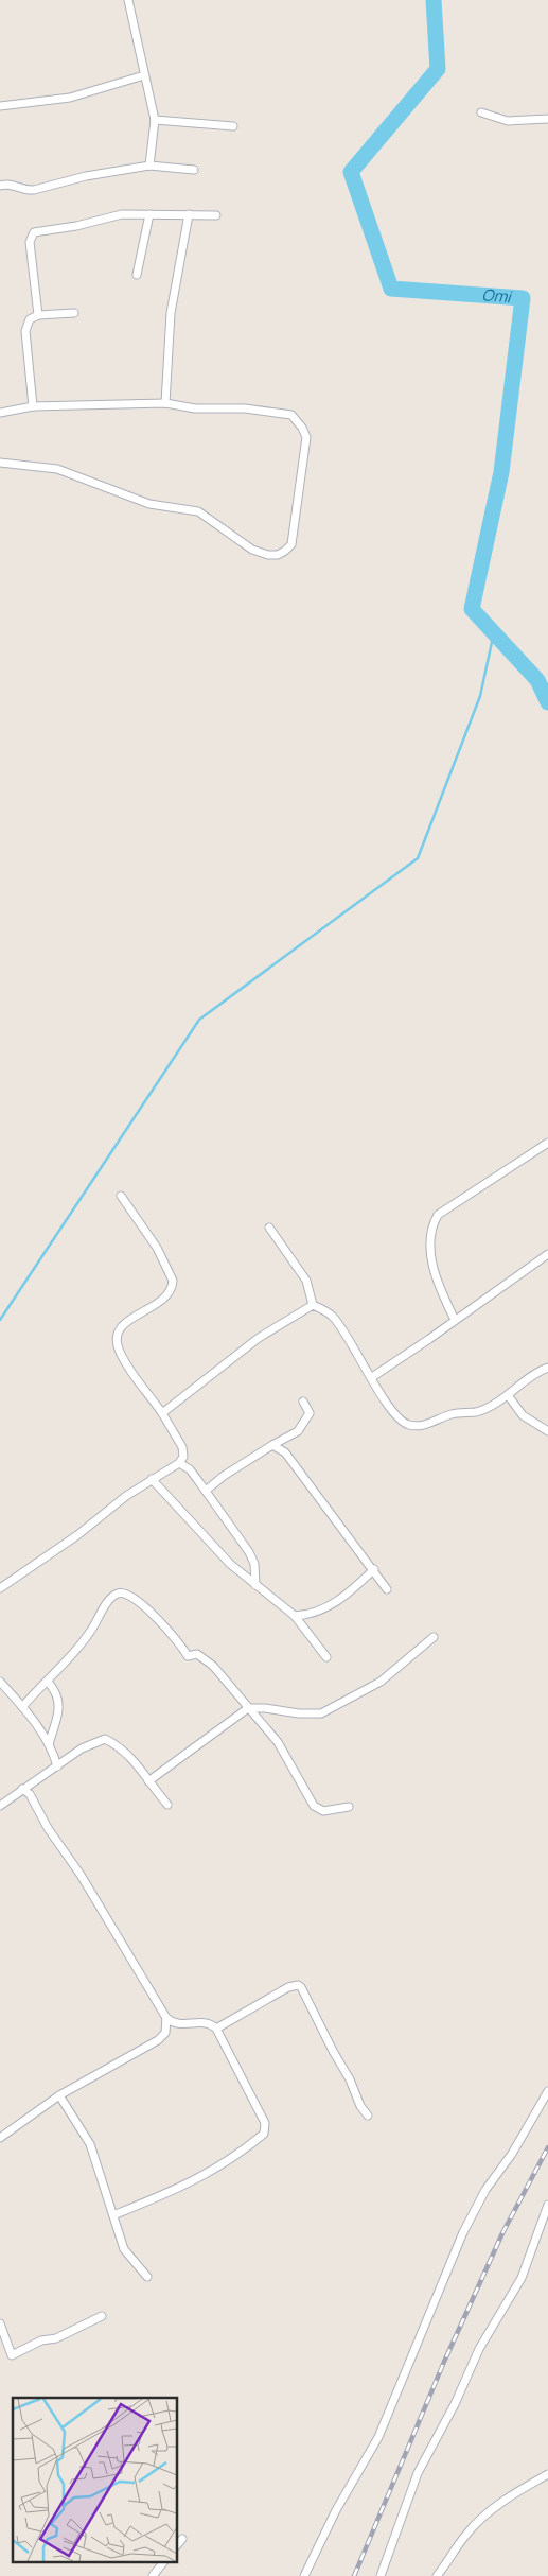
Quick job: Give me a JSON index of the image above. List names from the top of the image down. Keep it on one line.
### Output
{"water":["Omi"]}
